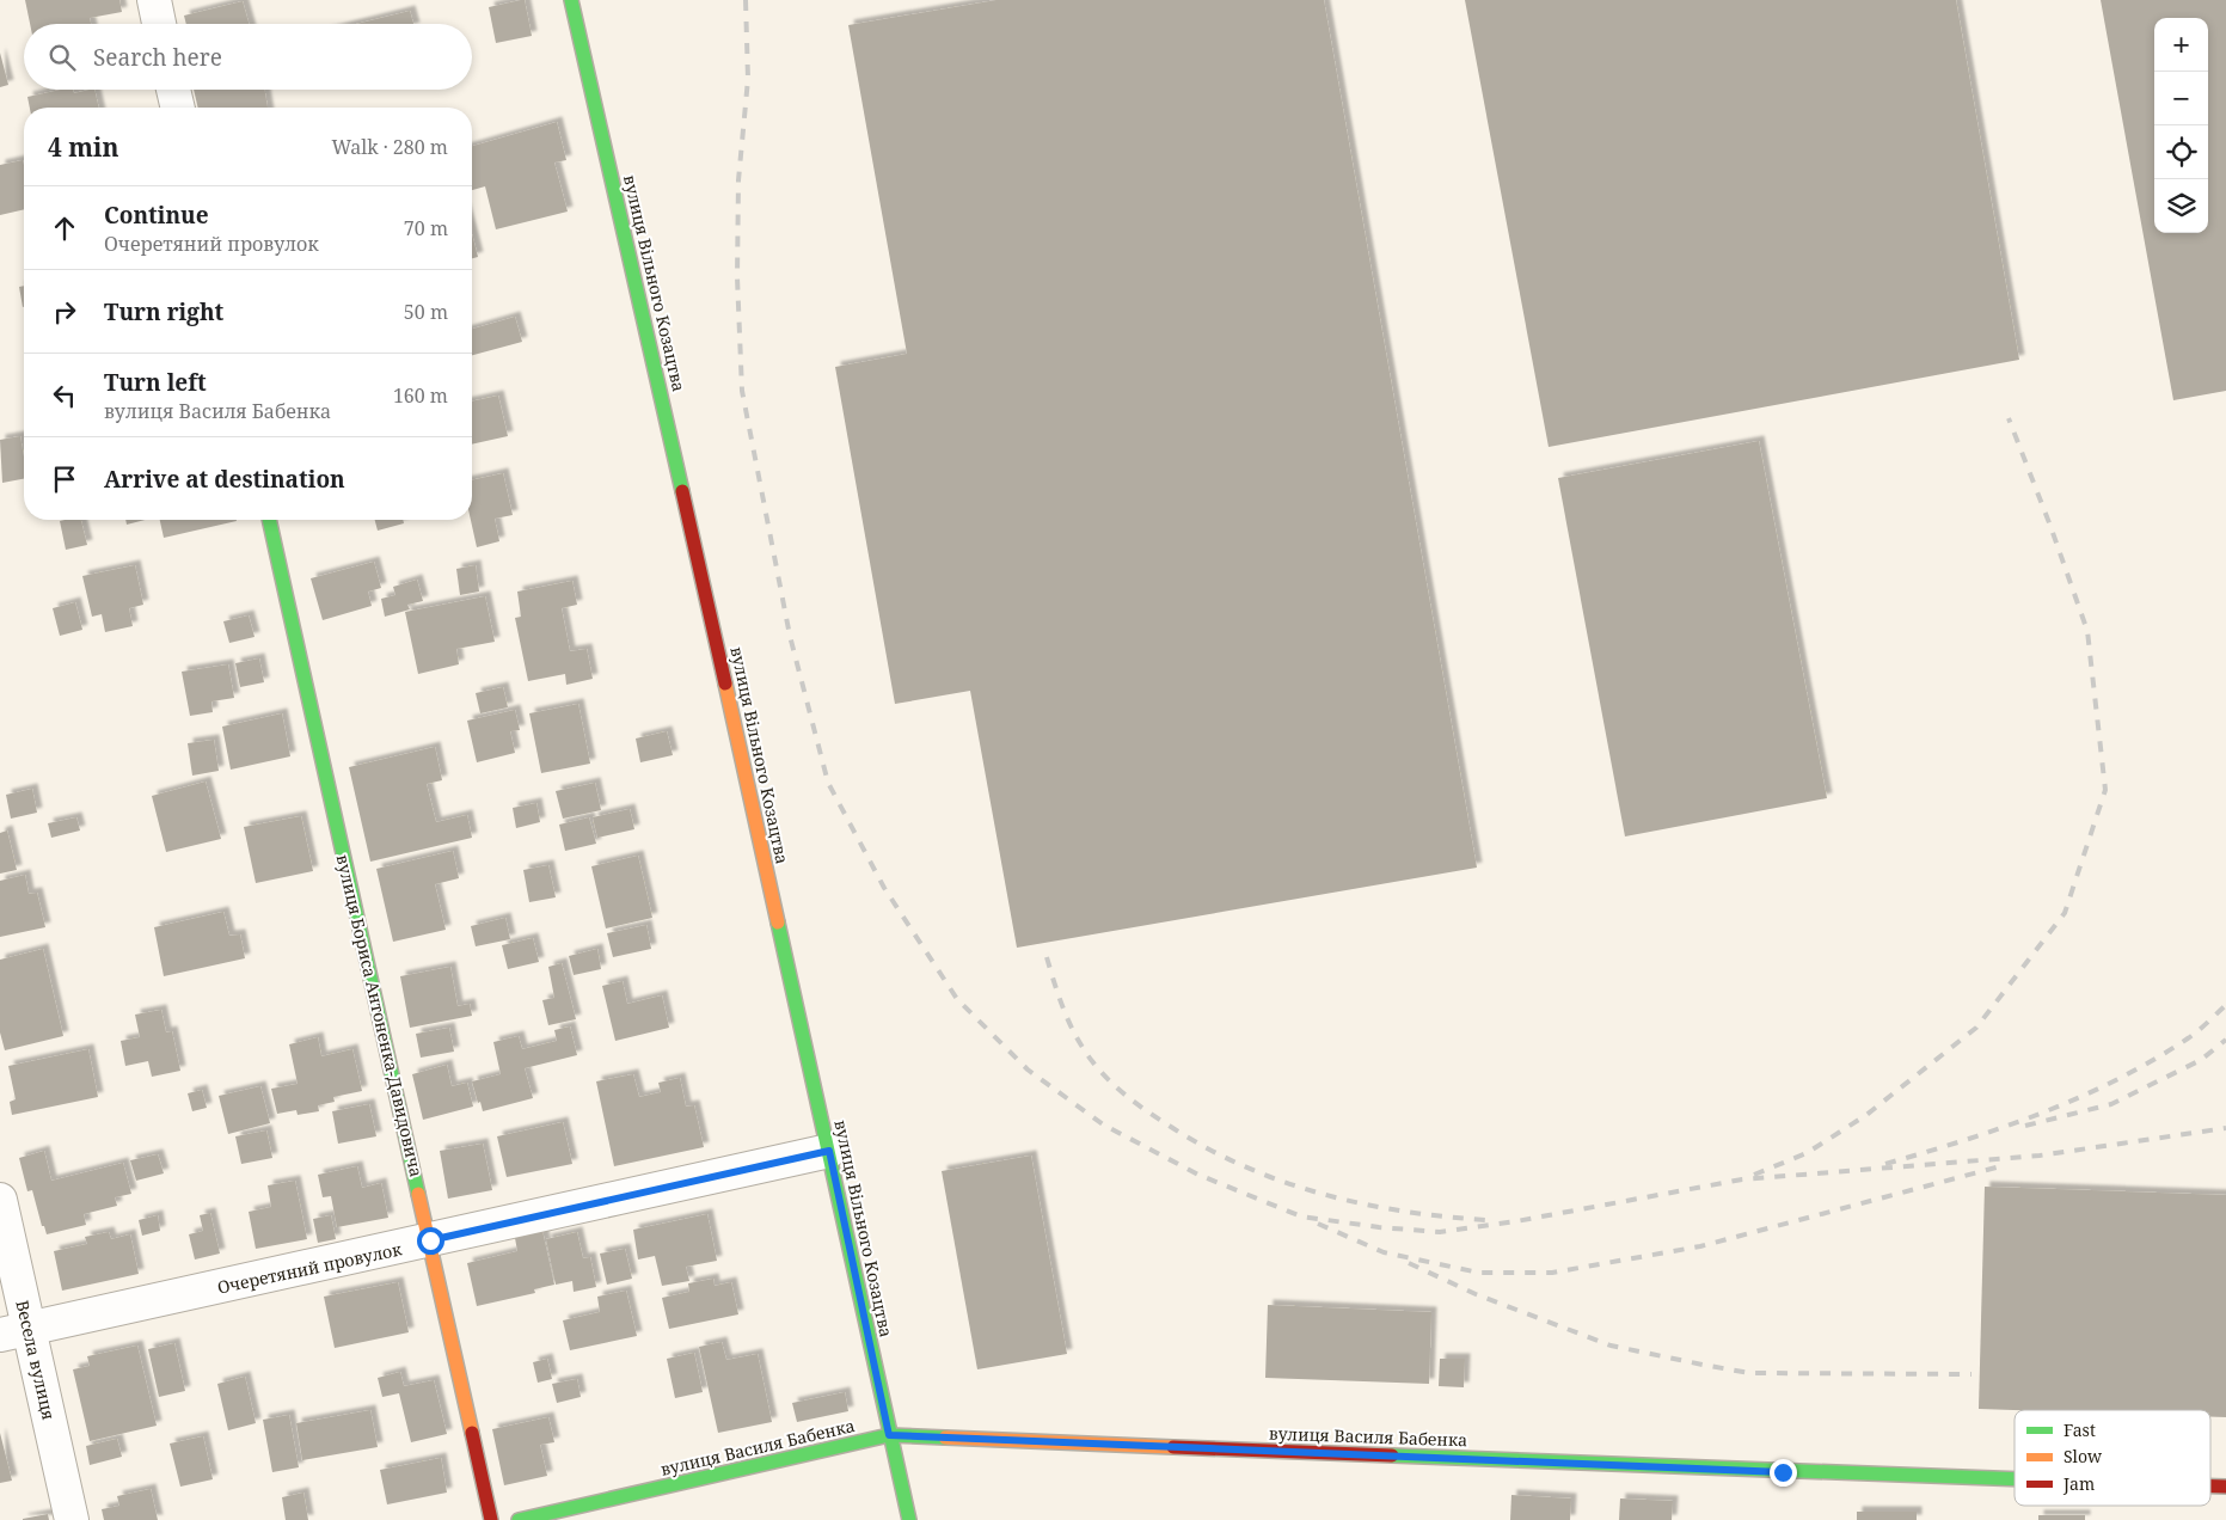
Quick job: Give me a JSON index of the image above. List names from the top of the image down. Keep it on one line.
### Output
{"streets":{"street":["вулиця Вільного Козацтва","вулиця Бориса Антоненка-Давидовича","Очеретяний провулок","Весела вулиця","вулиця Василя Бабенка"]},"crossings":[["вулиця Вільного Козацтва","Очеретяний провулок"],["вулиця Вільного Козацтва","вулиця Василя Бабенка"],["вулиця Бориса Антоненка-Давидовича","Очеретяний провулок"],["Очеретяний провулок","Весела вулиця"]],"legend":["Fast","Slow","Jam"],"page":{"map_buttons":["+","−"],"search":"Search here","heading":["4 min","Walk · 280 m"],"list":[["Continue","Очеретяний провулок","70 m"],["Turn right","50 m"],["Turn left","вулиця Василя Бабенка","160 m"],"Arrive at destination"]}}
